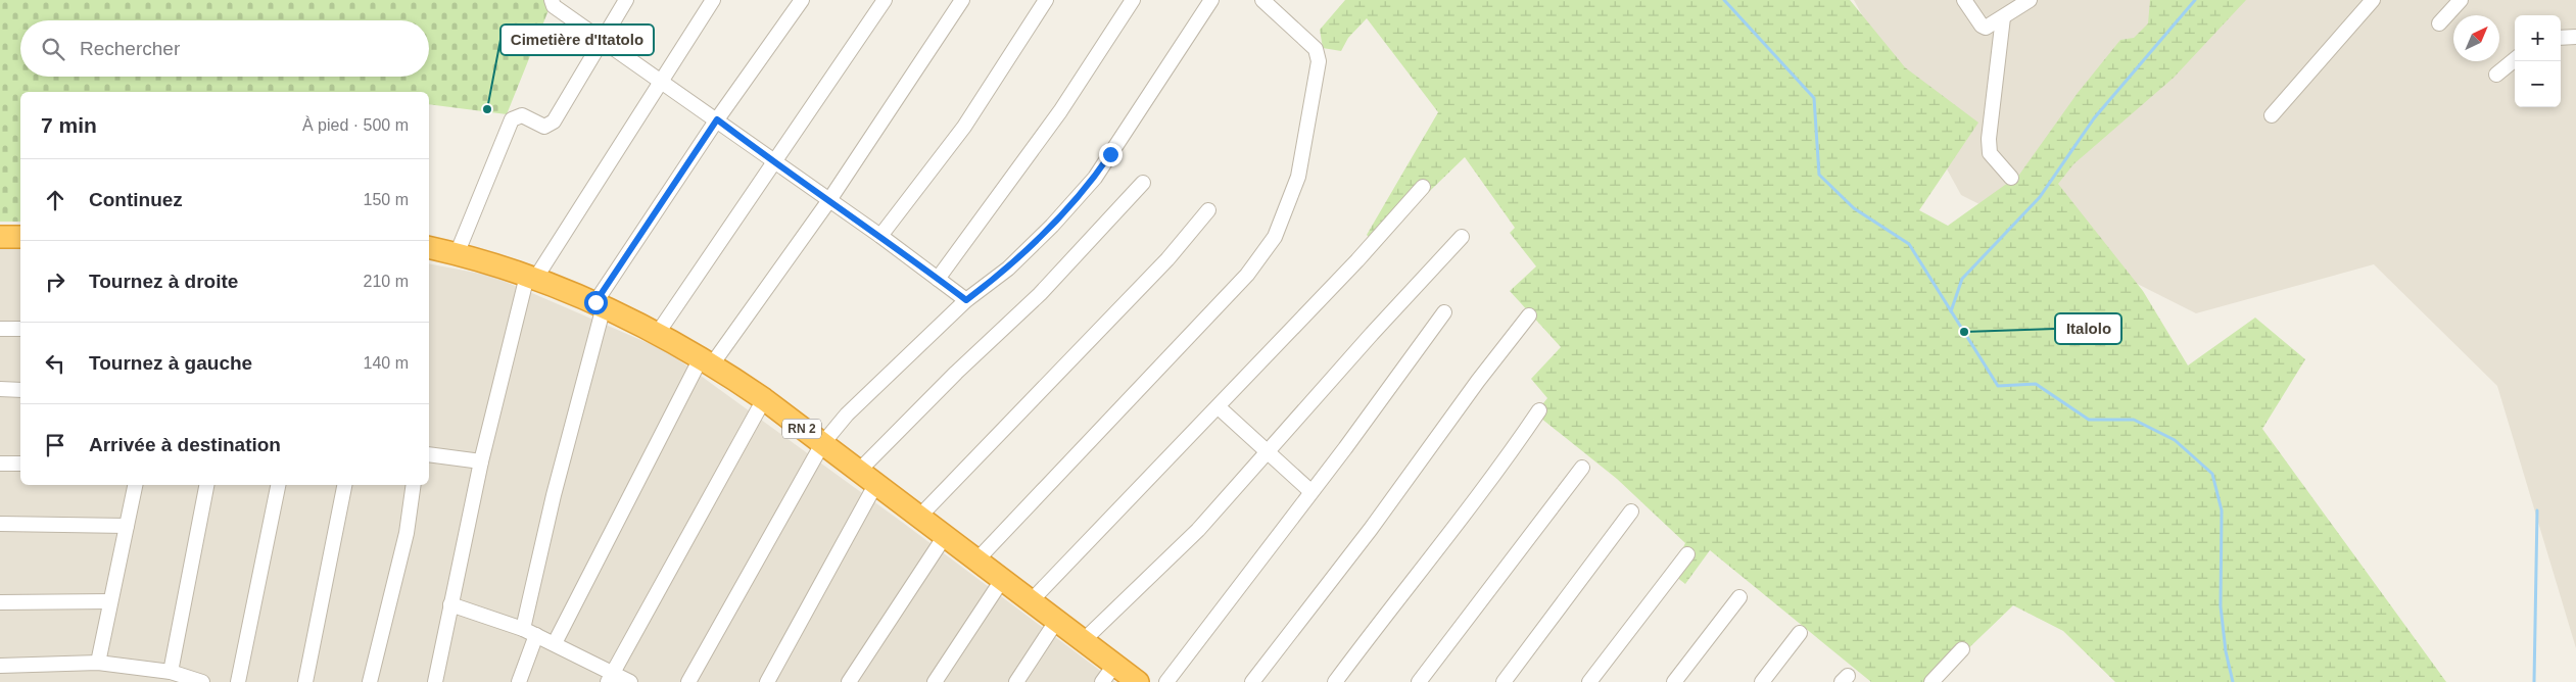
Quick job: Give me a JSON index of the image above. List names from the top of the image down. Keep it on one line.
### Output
{"streets":{"highway":["RN 2"]},"places":["Cimetière d'Itatolo","Italolo"],"north":"top right","page":{"map_buttons":["+","−"],"search":"Rechercher","heading":["7 min","À pied · 500 m"],"list":[["Continuez","150 m"],["Tournez à droite","210 m"],["Tournez à gauche","140 m"],"Arrivée à destination"]}}
